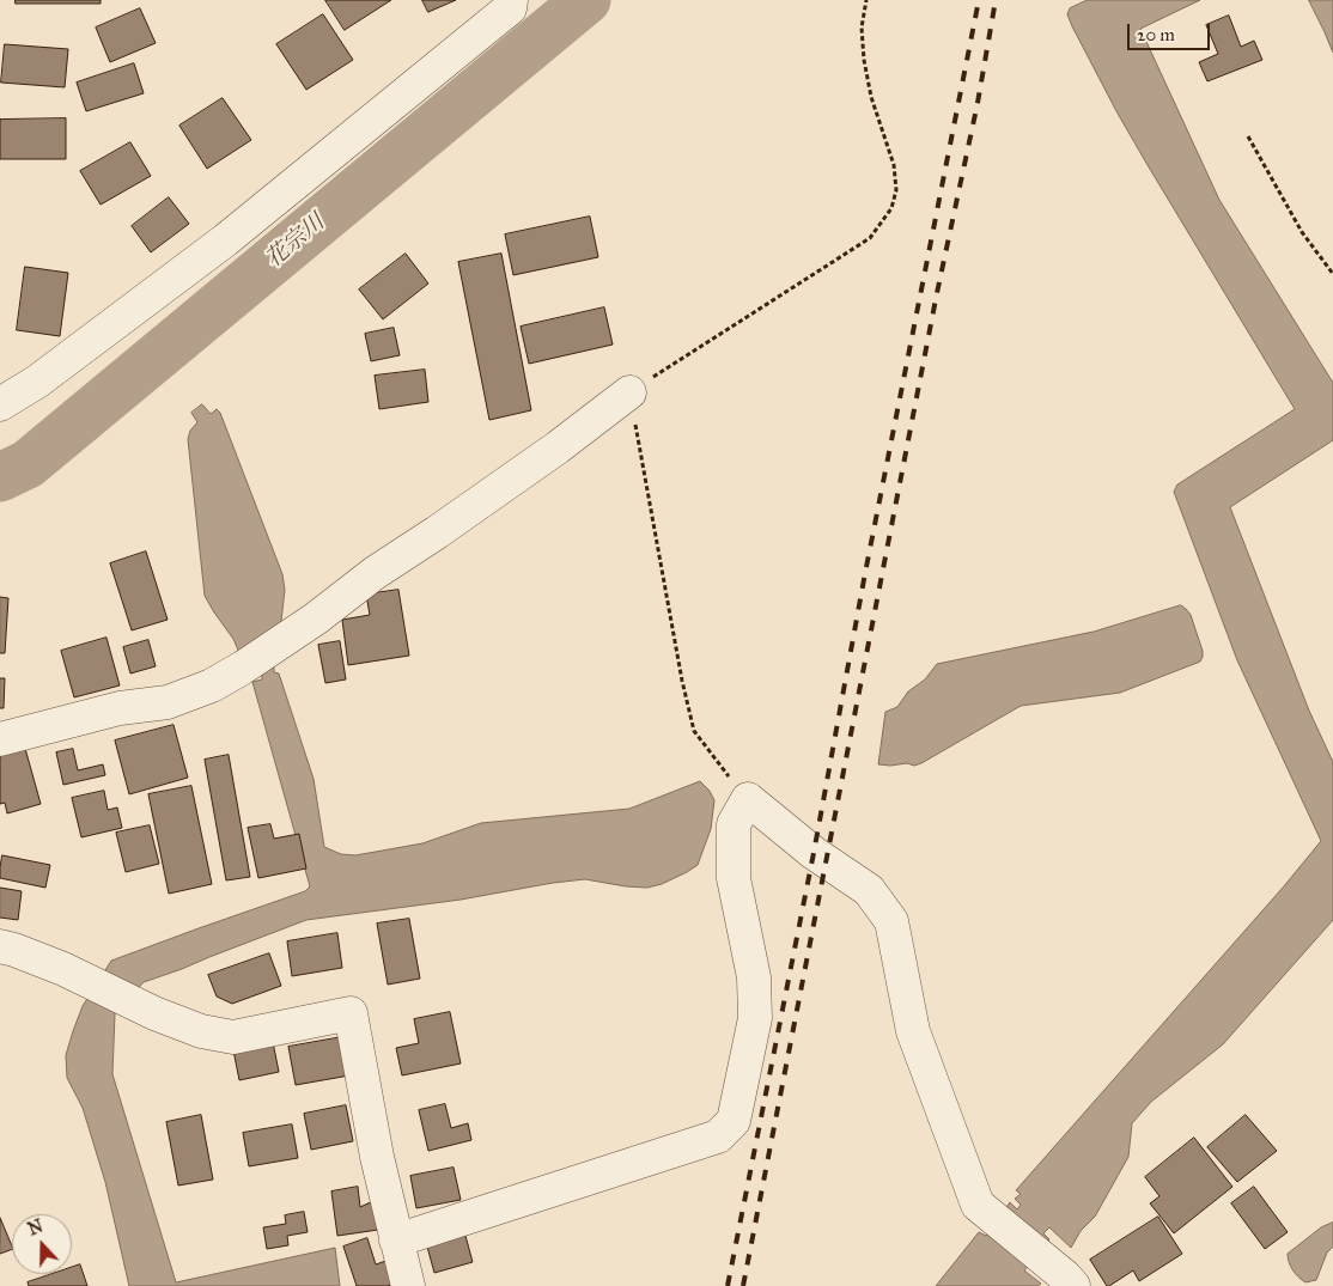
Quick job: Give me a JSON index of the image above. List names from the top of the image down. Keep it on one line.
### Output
{"water":["花宗川"],"scale_bar":"20 m","north":"top"}
